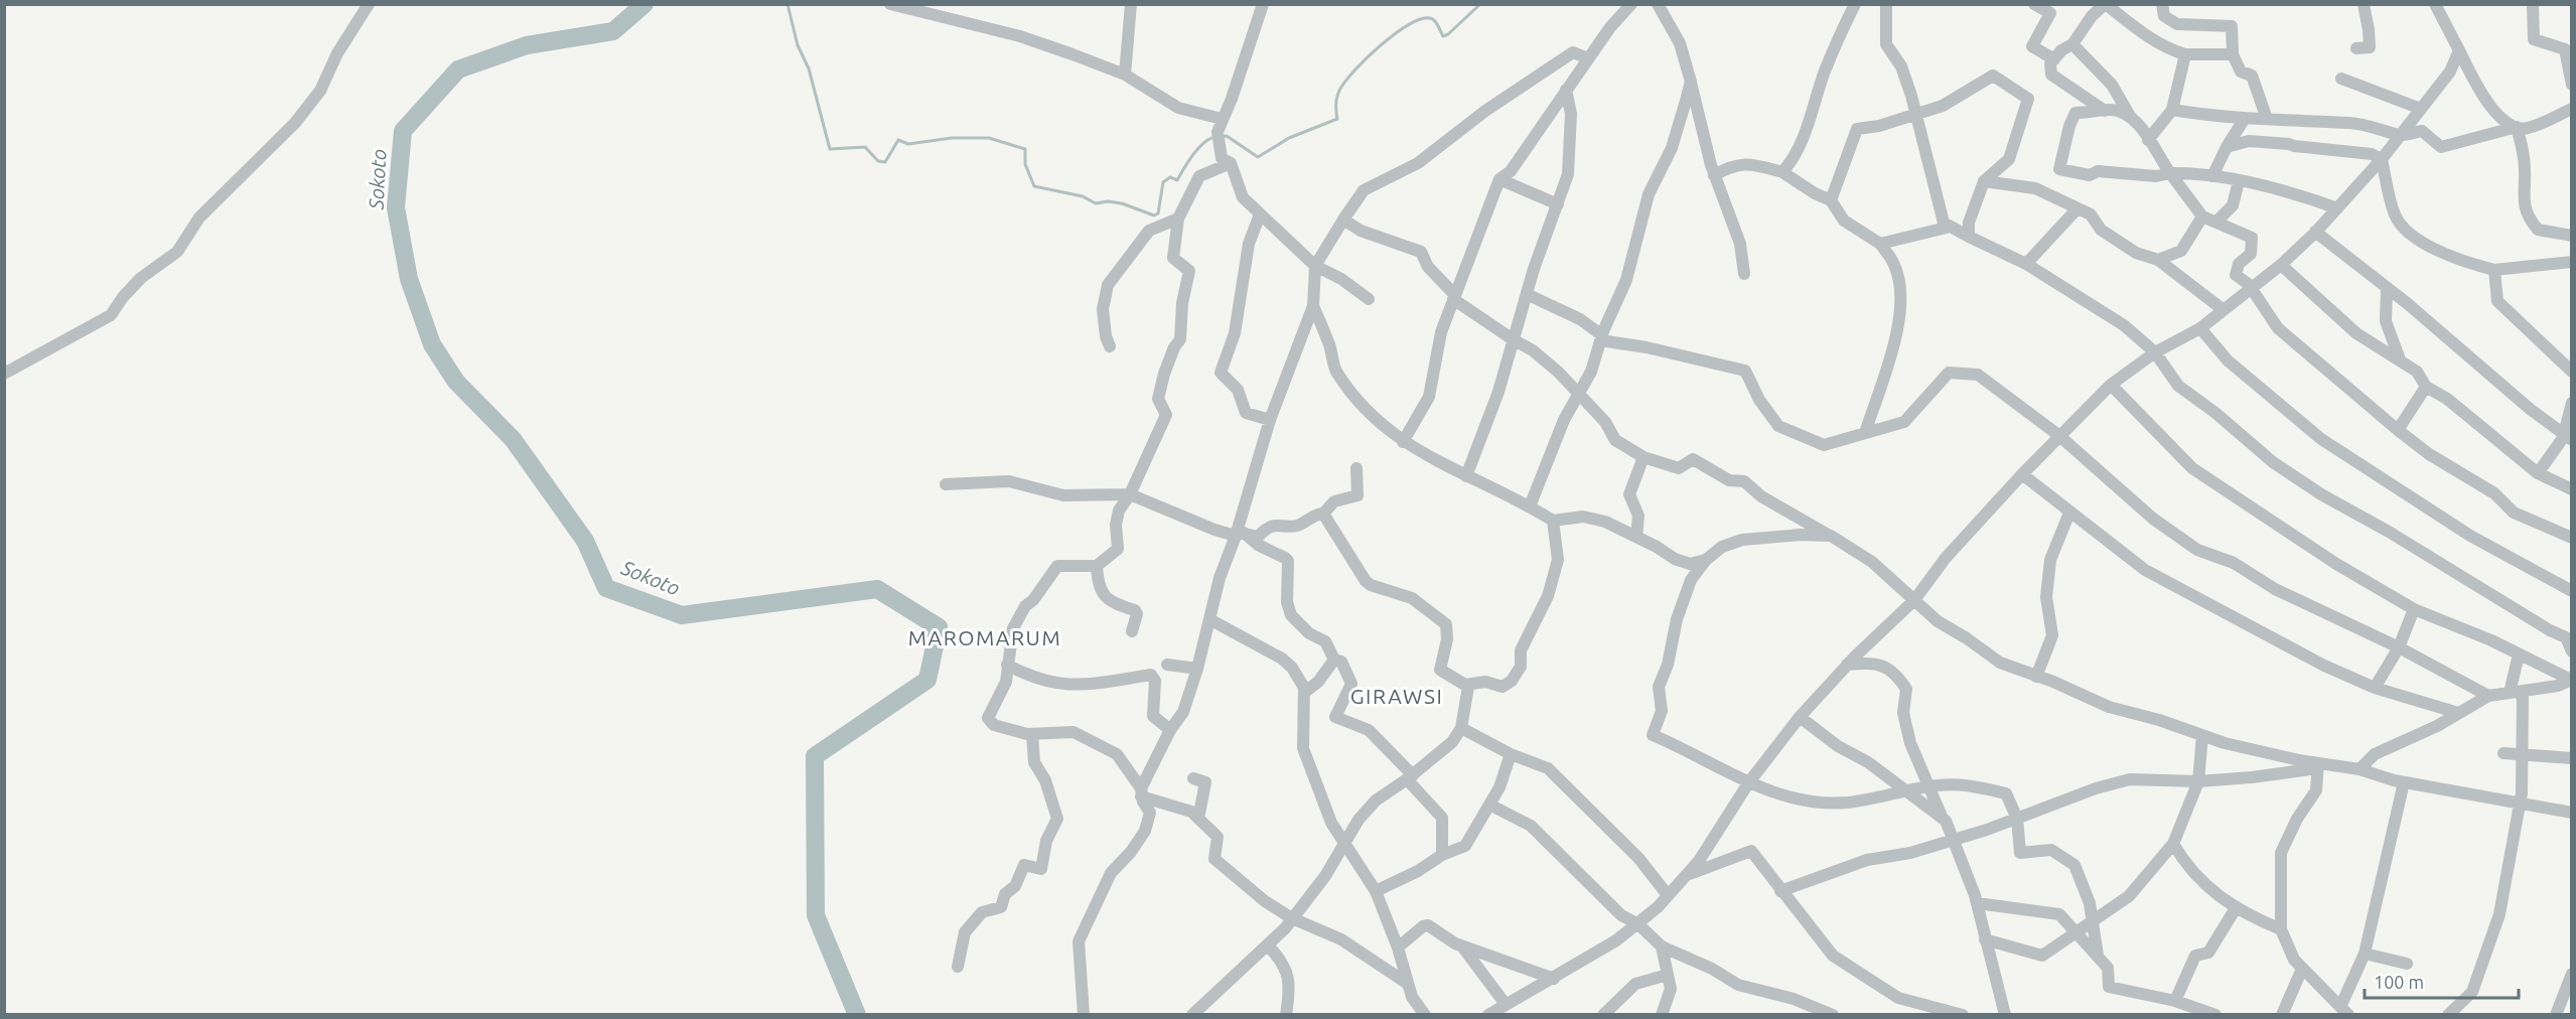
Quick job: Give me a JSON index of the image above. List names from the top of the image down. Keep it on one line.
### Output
{"districts":["MAROMARUM","GIRAWSI"],"water":["Sokoto"],"scale_bar":"100 m"}
